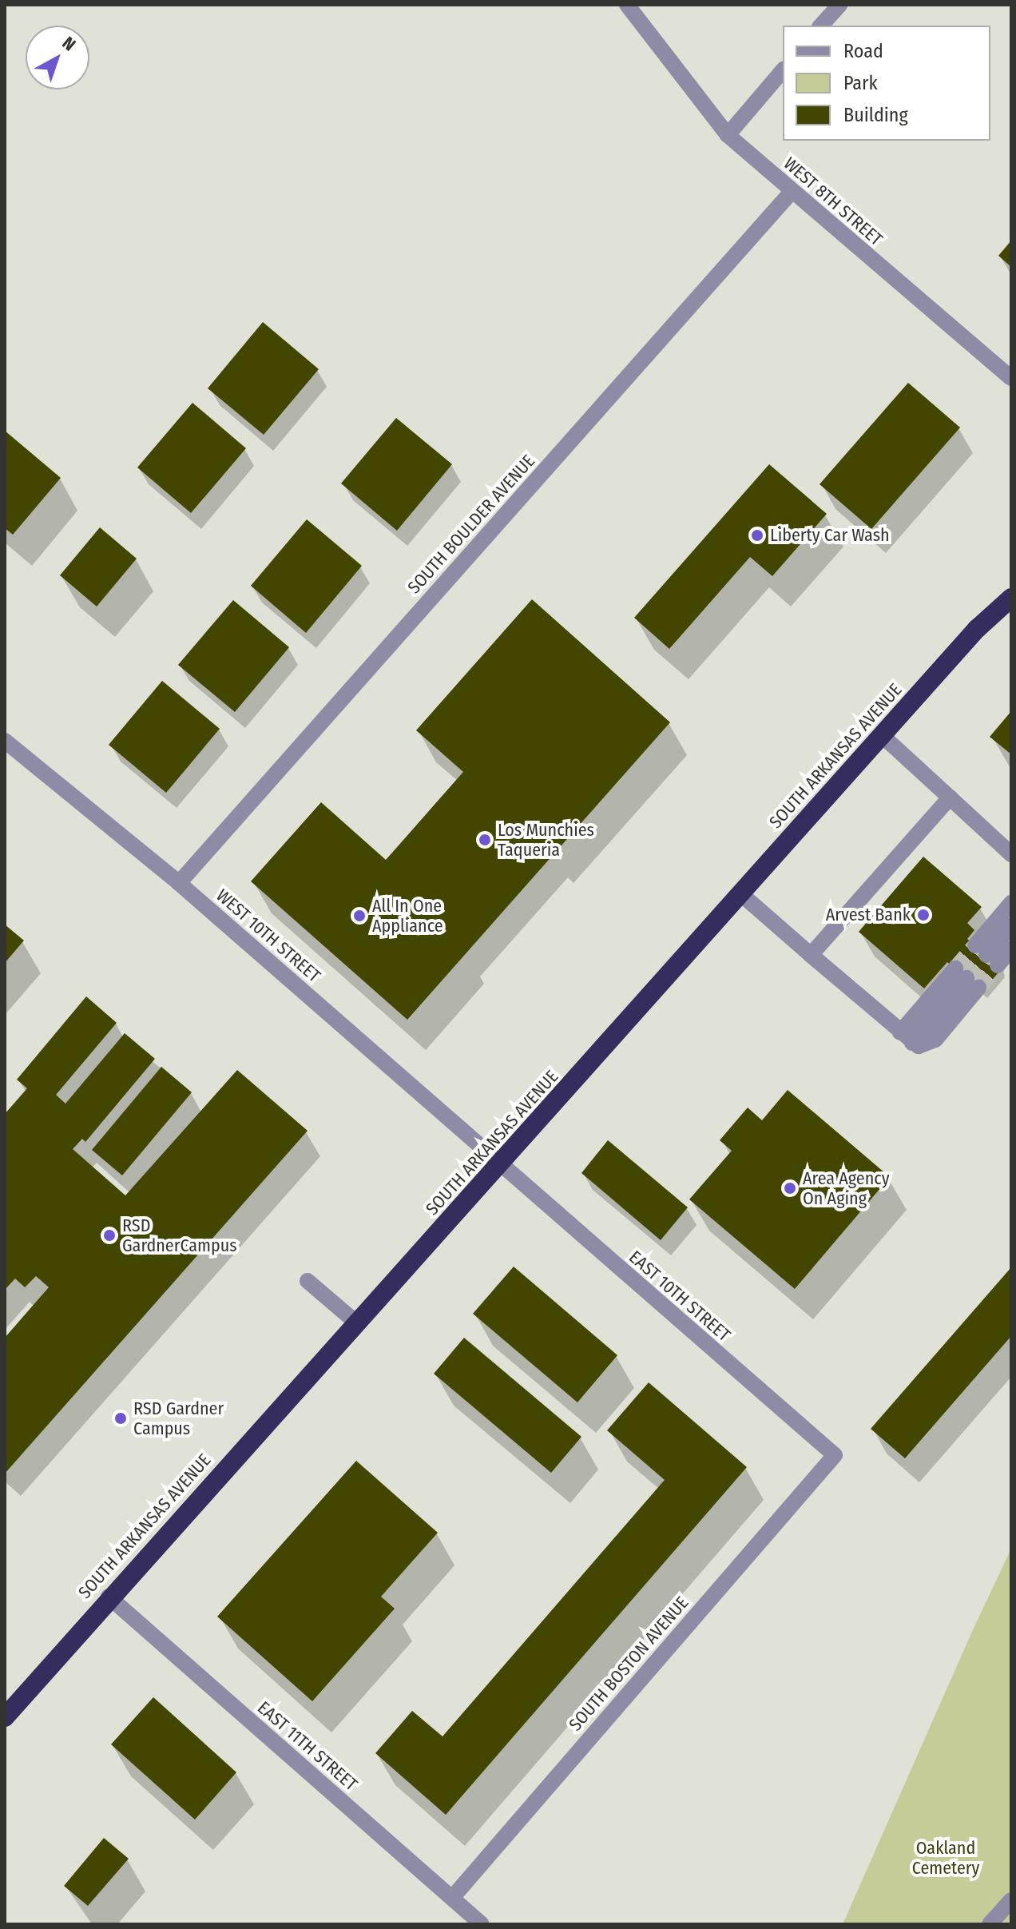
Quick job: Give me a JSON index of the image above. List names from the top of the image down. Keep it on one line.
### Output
{"streets":{"highway":["SOUTH ARKANSAS AVENUE"],"street":["WEST 8TH STREET","SOUTH BOULDER AVENUE","WEST 10TH STREET","EAST 10TH STREET","SOUTH BOSTON AVENUE","EAST 11TH STREET"]},"crossings":[["WEST 8TH STREET","SOUTH BOULDER AVENUE"],["SOUTH BOULDER AVENUE","WEST 10TH STREET"],["SOUTH ARKANSAS AVENUE","WEST 10TH STREET"],["SOUTH ARKANSAS AVENUE","EAST 10TH STREET"],["SOUTH ARKANSAS AVENUE","EAST 11TH STREET"],["WEST 10TH STREET","EAST 10TH STREET"],["EAST 10TH STREET","SOUTH BOSTON AVENUE"],["SOUTH BOSTON AVENUE","EAST 11TH STREET"]],"parks":["Oakland Cemetery"],"places":["Liberty Car Wash","Los Munchies Taqueria","Arvest Bank","All In One Appliance","Area Agency On Aging","RSD GardnerCampus","RSD Gardner Campus"],"legend":["Road","Park","Building"],"north":"top right"}
